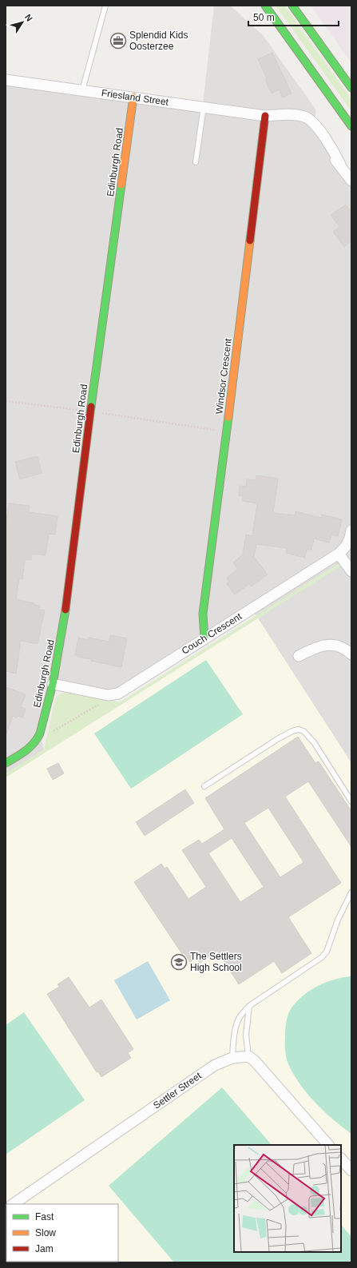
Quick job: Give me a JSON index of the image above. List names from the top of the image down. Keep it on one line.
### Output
{"streets":{"street":["Friesland Street","Edinburgh Road","Windsor Crescent","Couch Crescent","Settler Street"]},"crossings":[["Friesland Street","Edinburgh Road"],["Friesland Street","Windsor Crescent"],["Edinburgh Road","Couch Crescent"],["Windsor Crescent","Couch Crescent"]],"places":{"office":["Splendid Kids Oosterzee"],"school or university":["The Settlers High School"]},"legend":["Fast","Slow","Jam"],"scale_bar":"50 m","north":"top right"}
